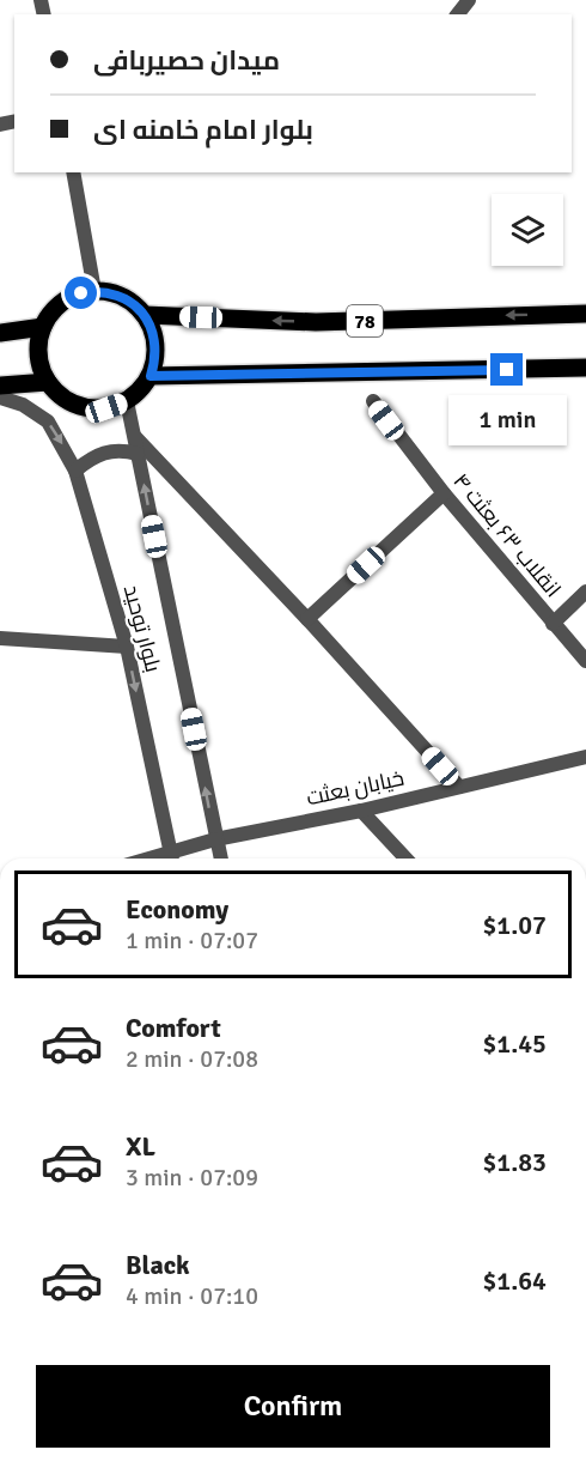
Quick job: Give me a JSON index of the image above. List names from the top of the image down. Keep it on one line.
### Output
{"streets":{"main road":["78"],"street":["انقلاب ۶۳ بعثت ۴","بلوار توحید","خیابان بعثت"]},"crossings":[["78","بلوار توحید"],["بلوار توحید","خیابان بعثت"]],"page":{"banner":["میدان حصیربافی","بلوار امام خامنه ای"],"bubble":"1 min","list":[{"name":"Economy","note":"1 min · 07:07","value":"$1.07"},{"name":"Comfort","note":"2 min · 07:08","value":"$1.45"},{"name":"XL","note":"3 min · 07:09","value":"$1.83"},{"name":"Black","note":"4 min · 07:10","value":"$1.64"}],"buttons":"Confirm"}}
